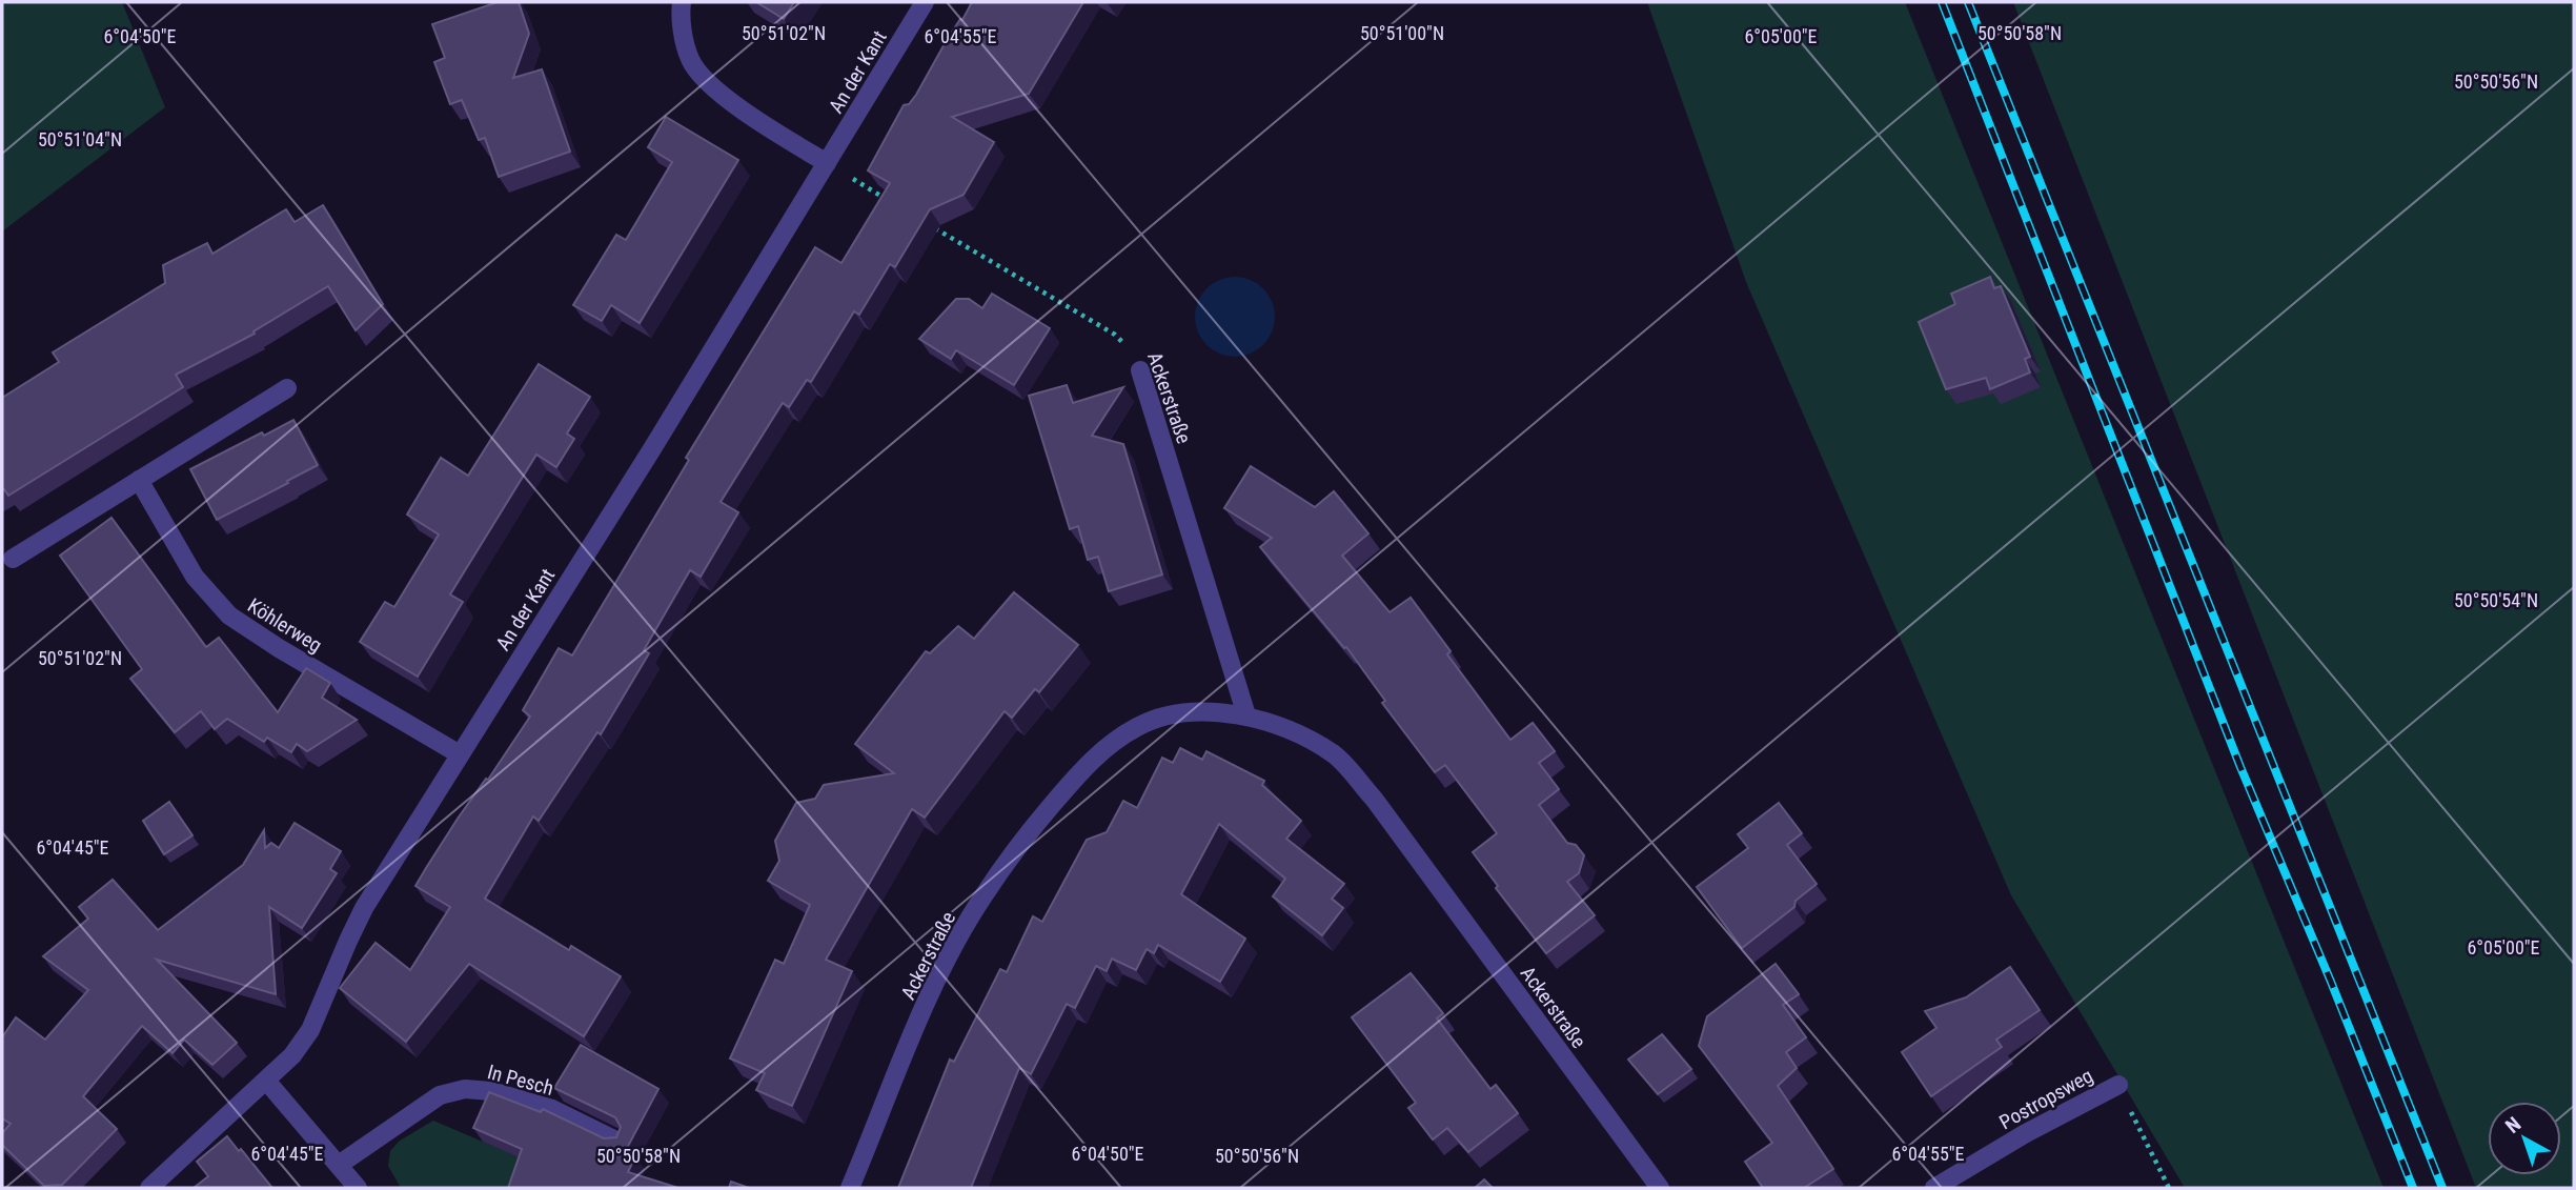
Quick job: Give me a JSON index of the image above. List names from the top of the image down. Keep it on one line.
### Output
{"streets":{"street":["An der Kant","Ackerstraße","Köhlerweg","In Pesch","Postropsweg"]},"crossings":[["An der Kant","Köhlerweg"]],"north":"top left","coordinates":["50°51'02\"N","50°51'00\"N","50°50'58\"N","6°04'50\"E","6°04'55\"E","6°05'00\"E","50°50'56\"N","50°51'04\"N","50°50'54\"N","6°04'45\"E"]}
